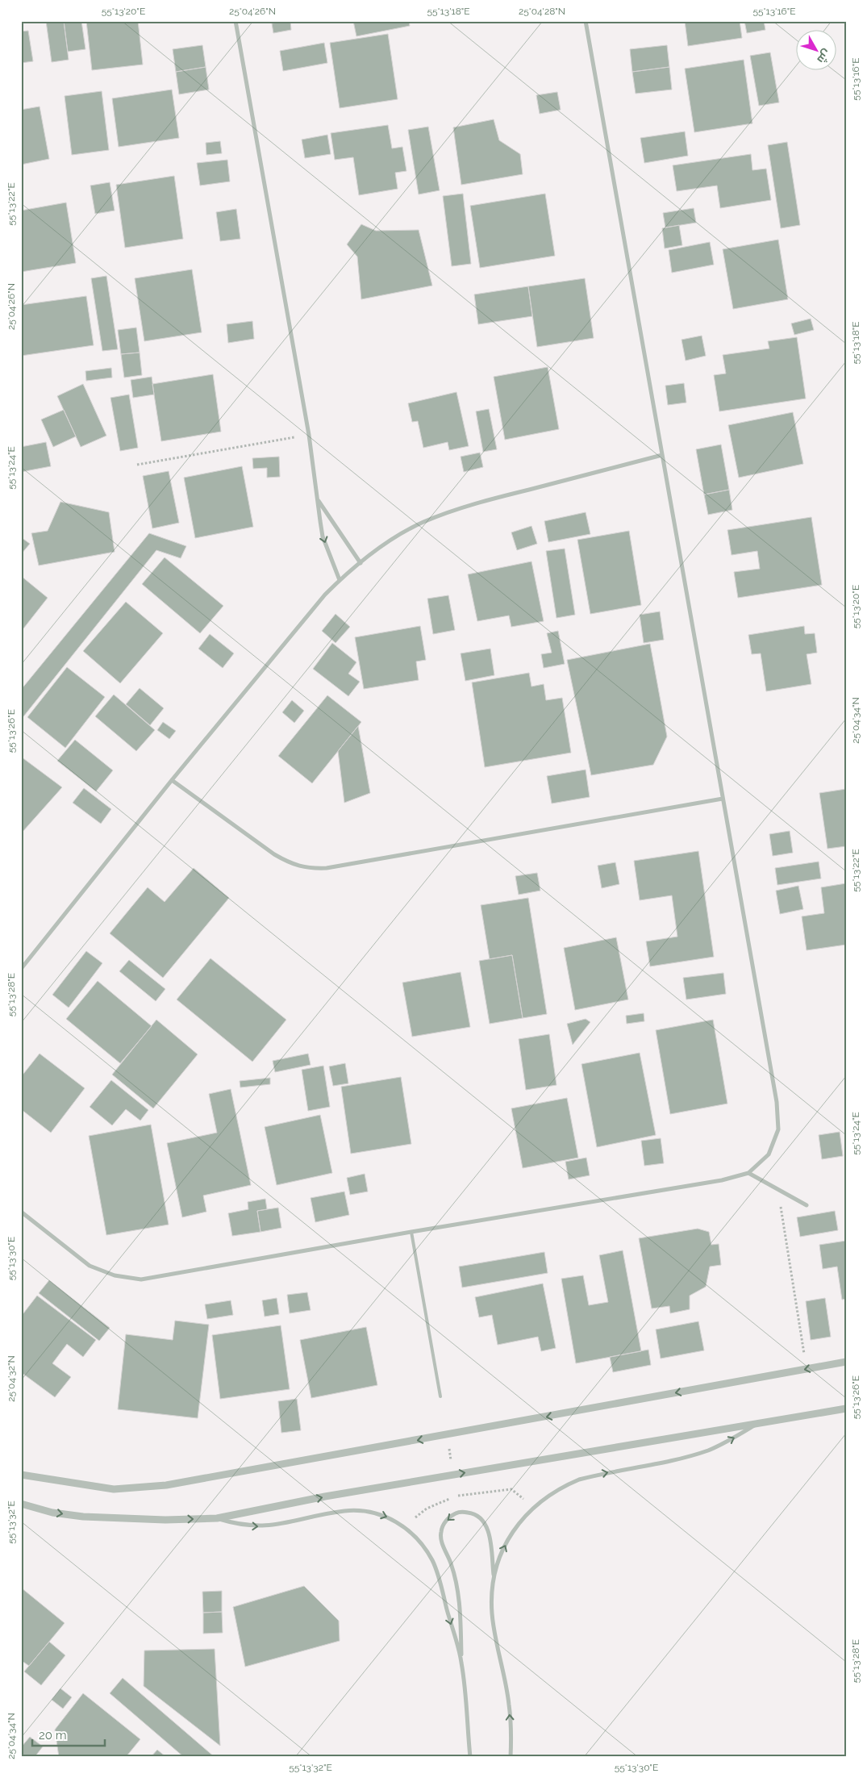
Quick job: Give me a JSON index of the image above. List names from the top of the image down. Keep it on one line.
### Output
{"scale_bar":"20 m","north":"bottom right","coordinates":["55°13'20\"E","25°04'26\"N","55°13'18\"E","25°04'28\"N","55°13'16\"E","55°13'22\"E","55°13'24\"E","25°04'34\"N","55°13'26\"E","55°13'28\"E","55°13'30\"E","25°04'32\"N","55°13'32\"E"]}
